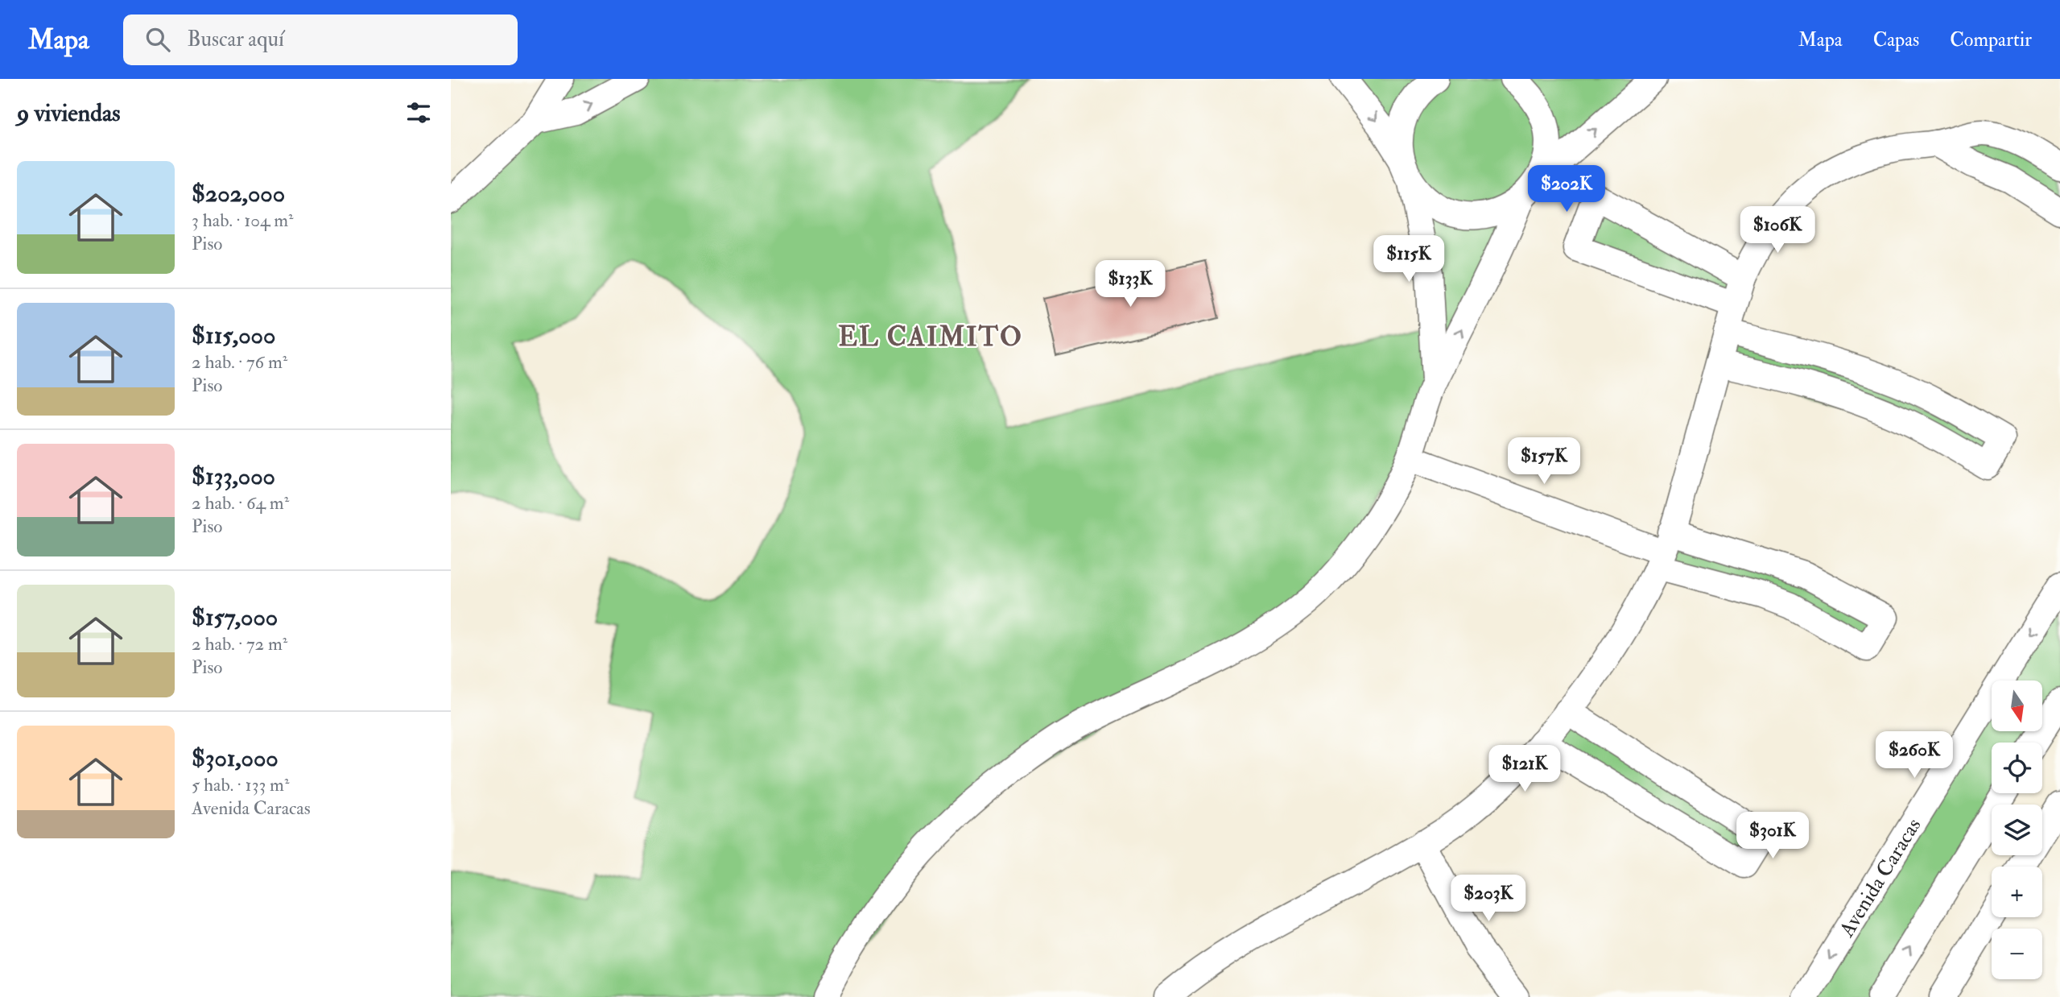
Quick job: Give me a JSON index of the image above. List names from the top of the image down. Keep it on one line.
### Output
{"streets":{"street":["Avenida Caracas"]},"districts":["EL CAIMITO"],"north":"bottom","page":{"header":"Mapa","search":"Buscar aquí","nav":["Mapa","Capas","Compartir"],"heading":"9 viviendas","list":[{"name":"$202,000","note":"3 hab. · 104 m² · Piso"},{"name":"$115,000","note":"2 hab. · 76 m² · Piso"},{"name":"$133,000","note":"2 hab. · 64 m² · Piso"},{"name":"$157,000","note":"2 hab. · 72 m² · Piso"},{"name":"$301,000","note":"5 hab. · 133 m² · Avenida Caracas"}],"price":["$202K","$106K","$115K","$133K","$157K","$260K","$121K","$301K","$203K"],"map_buttons":["+","−"]}}
